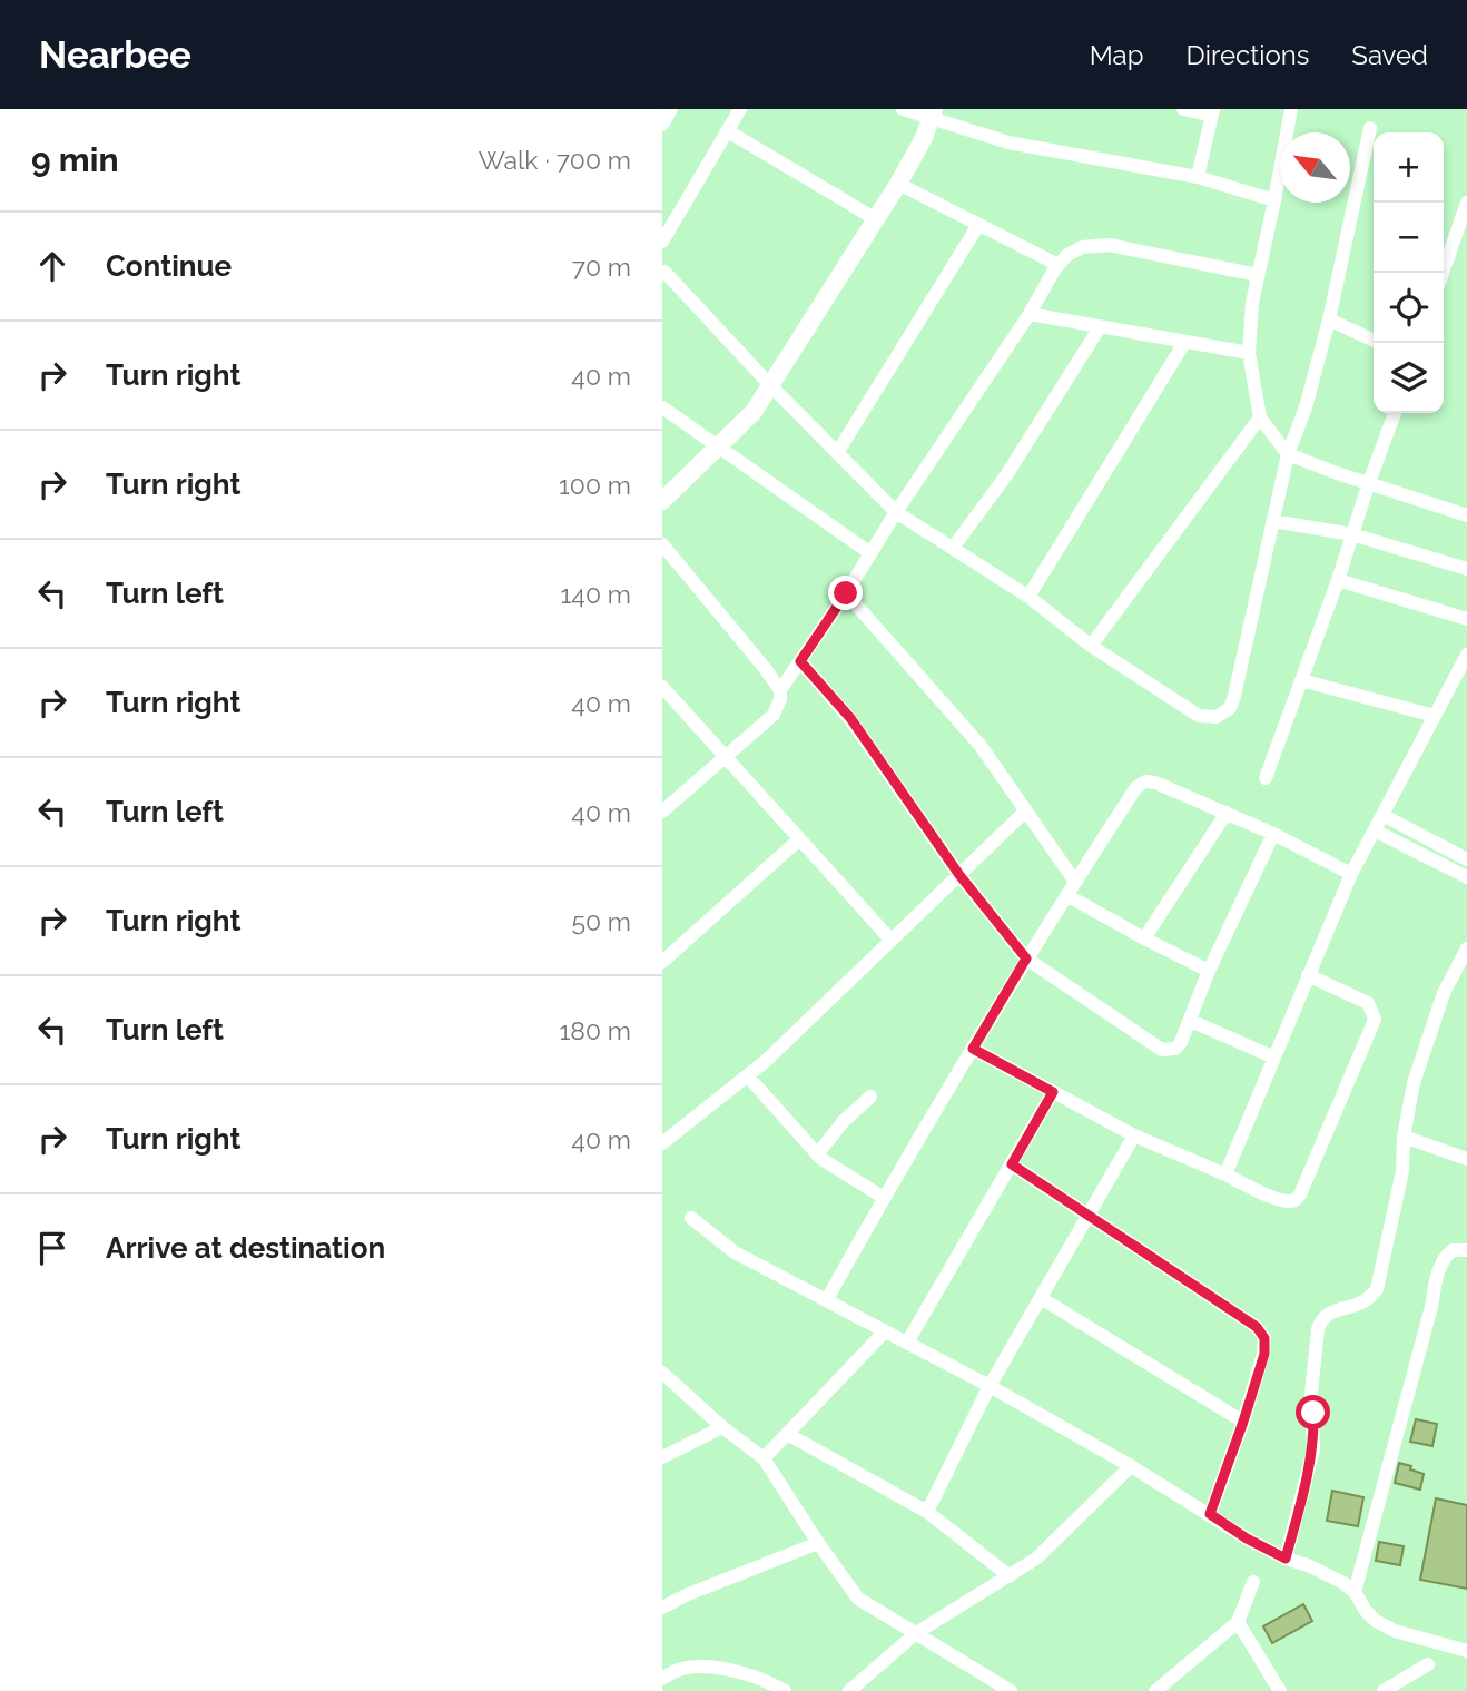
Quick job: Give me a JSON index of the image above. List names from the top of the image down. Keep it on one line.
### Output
{"north":"top left","page":{"header":"Nearbee","nav":["Map","Directions","Saved"],"heading":["9 min","Walk · 700 m"],"map_buttons":["+","−"],"list":[["Continue","70 m"],["Turn right","40 m"],["Turn right","100 m"],["Turn left","140 m"],["Turn right","40 m"],["Turn left","40 m"],["Turn right","50 m"],["Turn left","180 m"],["Turn right","40 m"],"Arrive at destination"]}}
